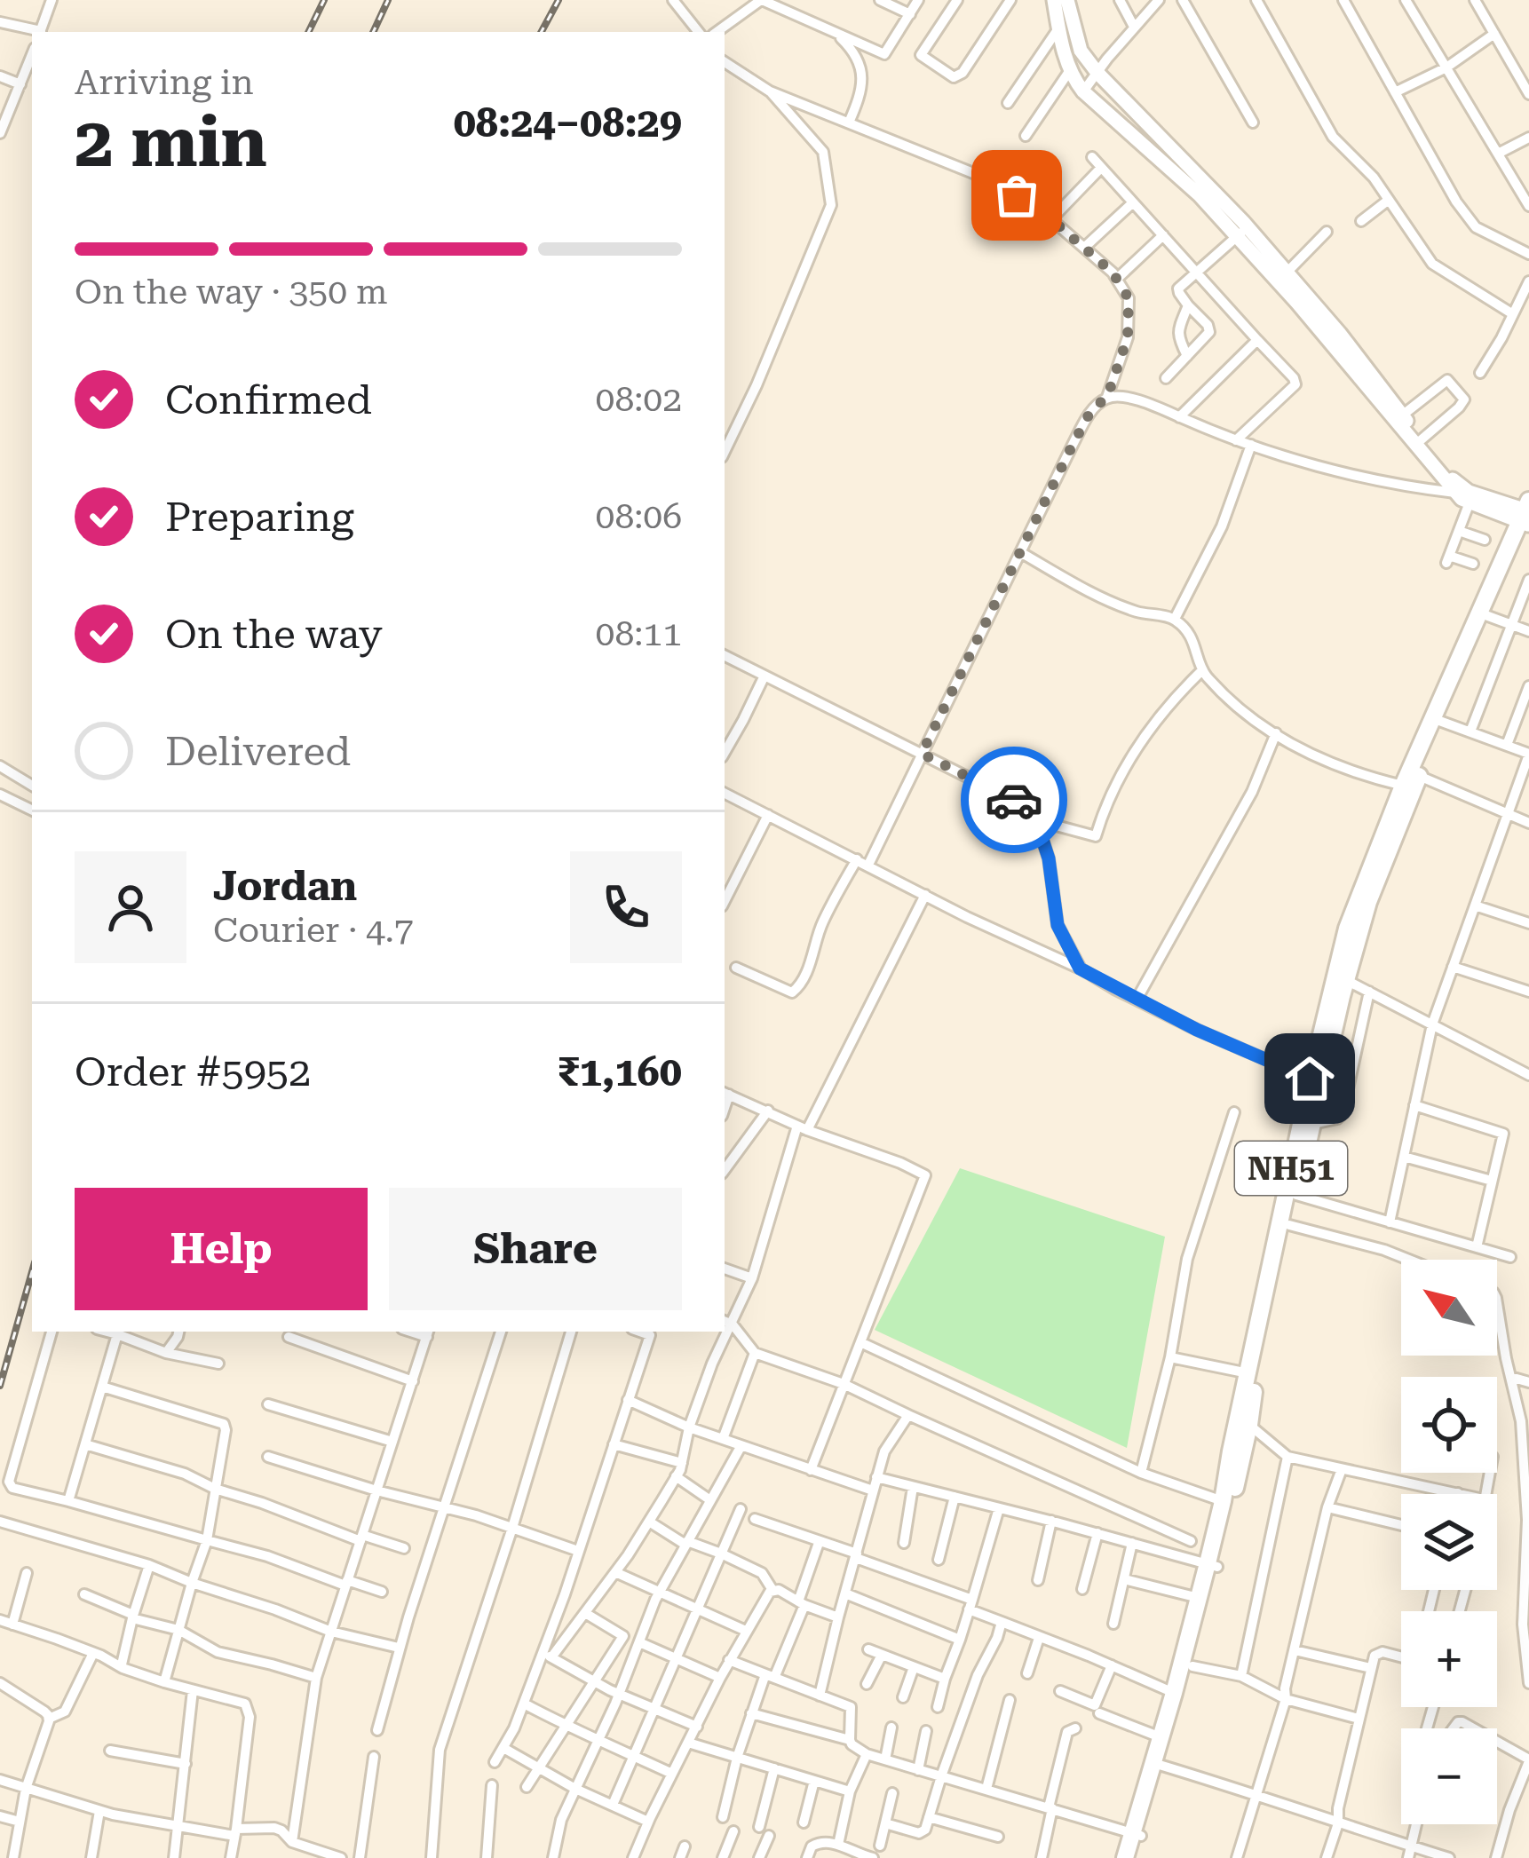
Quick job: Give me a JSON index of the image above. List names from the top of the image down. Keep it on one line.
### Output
{"streets":{"highway":["NH51"]},"north":"top left","page":{"heading":["2 min","Arriving in","08:24–08:29"],"panel":["Jordan","Courier · 4.7","Order #5952","₹1,160"],"bar":"On the way · 350 m","list":[["Confirmed","08:02"],["Preparing","08:06"],["On the way","08:11"],"Delivered"],"buttons":["Help","Share"],"map_buttons":["+","−"]}}
